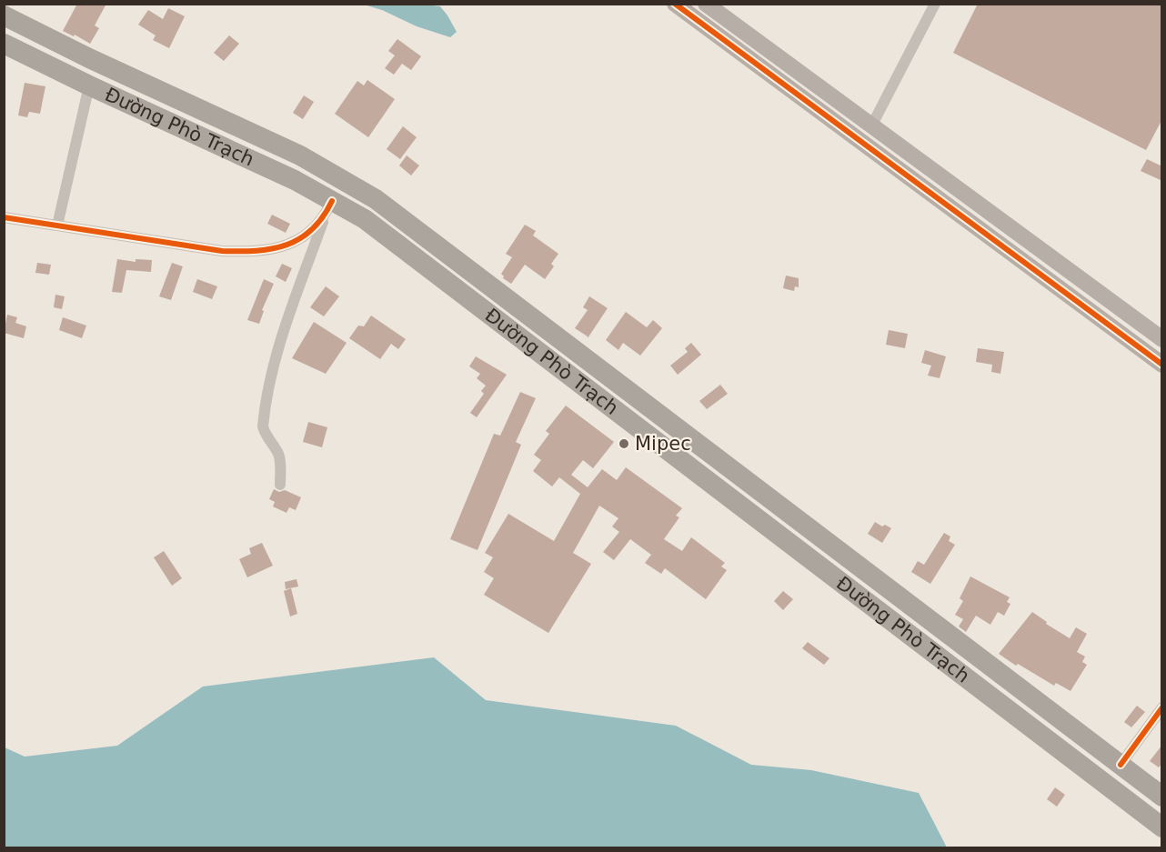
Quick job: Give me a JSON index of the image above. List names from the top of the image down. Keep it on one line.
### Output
{"streets":{"highway":["Đường Phò Trạch"]},"places":["Mipec"]}
